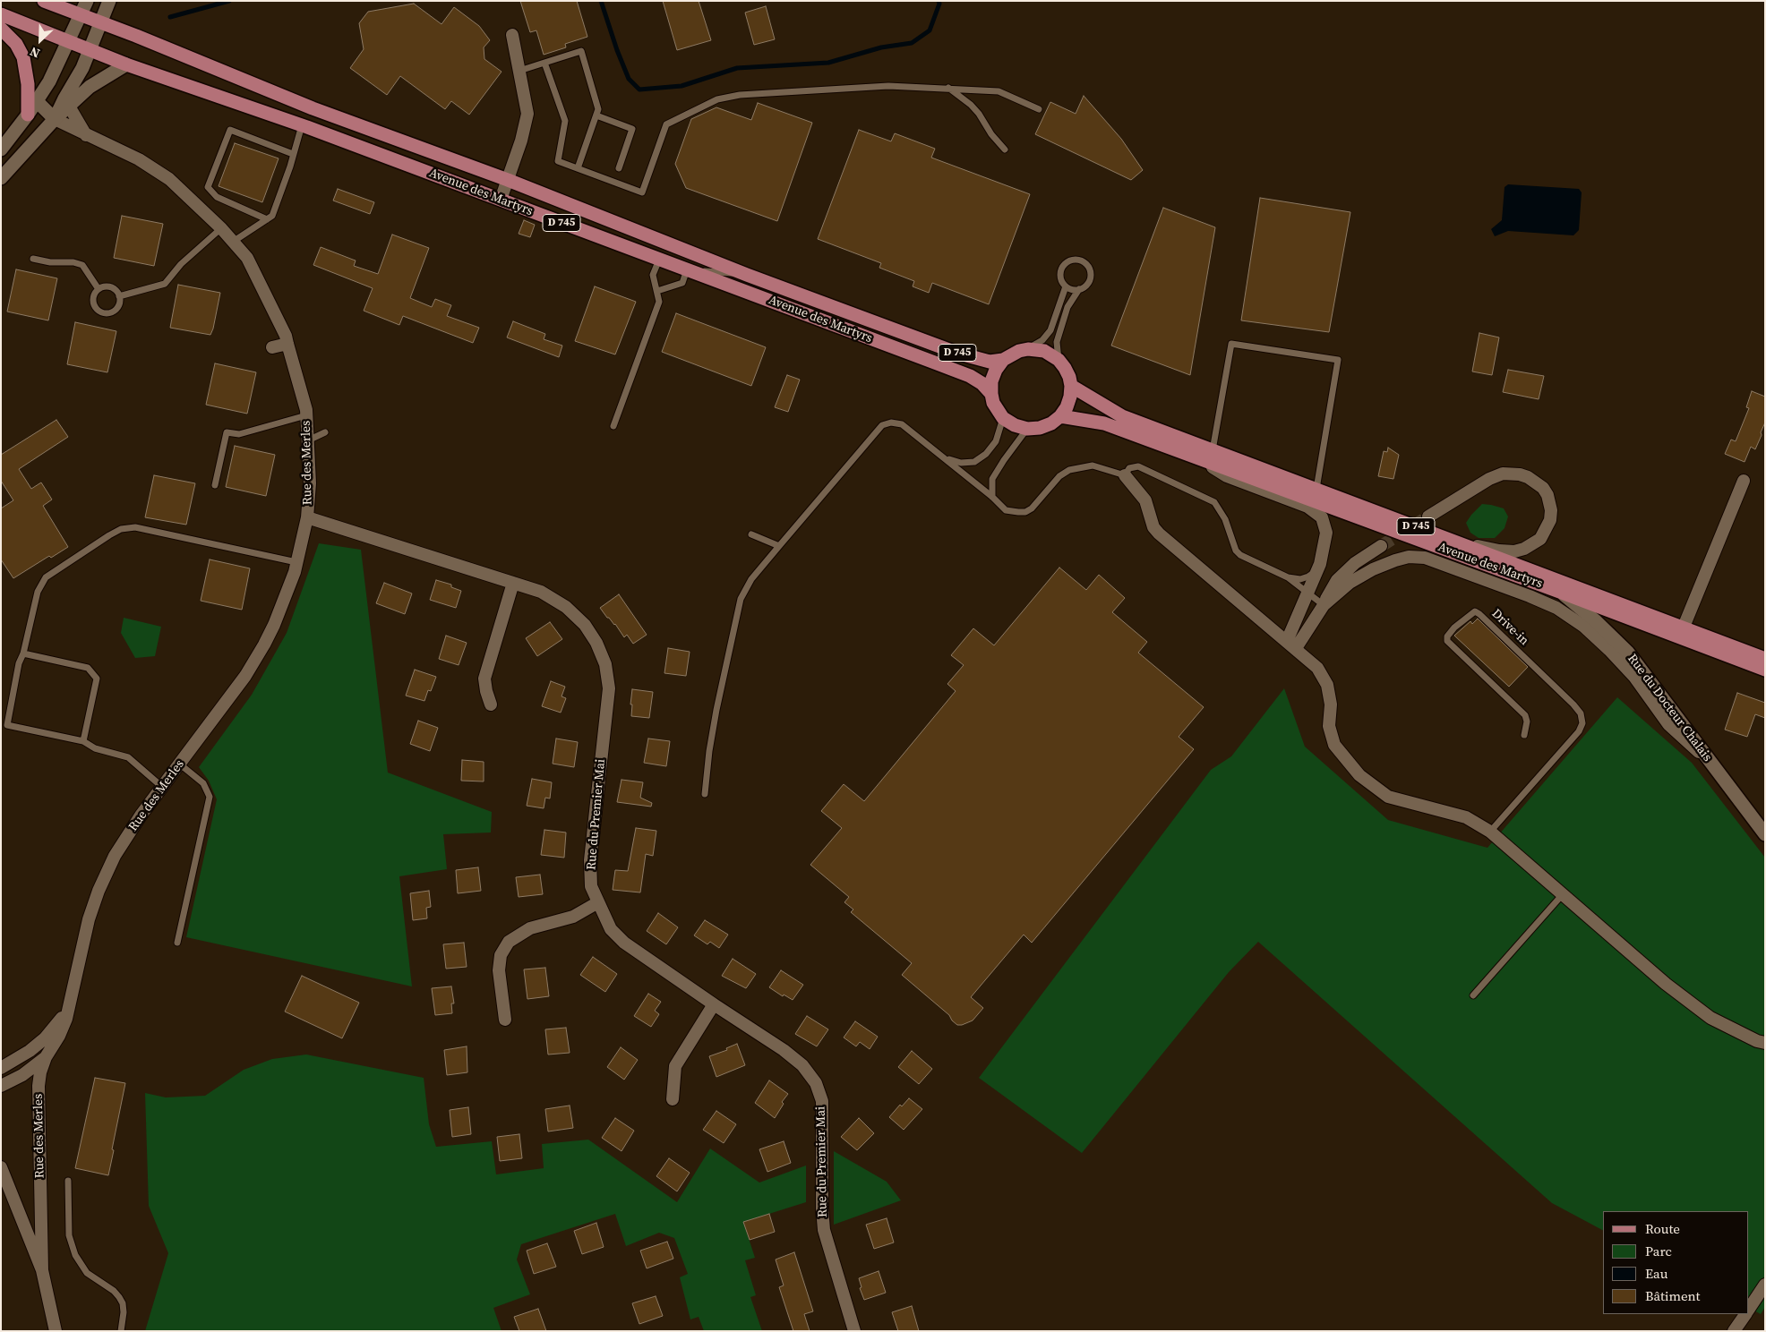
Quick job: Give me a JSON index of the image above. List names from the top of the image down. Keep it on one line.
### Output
{"streets":{"main road":["Avenue des Martyrs","D 745","Rue du Docteur Chalais"],"street":["Rue des Merles","Rue du Premier Mai"],"lane":["Drive-in"]},"crossings":[["Avenue des Martyrs","D 745"],["Avenue des Martyrs","Rue du Docteur Chalais"],["Rue des Merles","Rue du Premier Mai"]],"legend":["Route","Parc","Eau","Bâtiment"],"north":"bottom left"}
